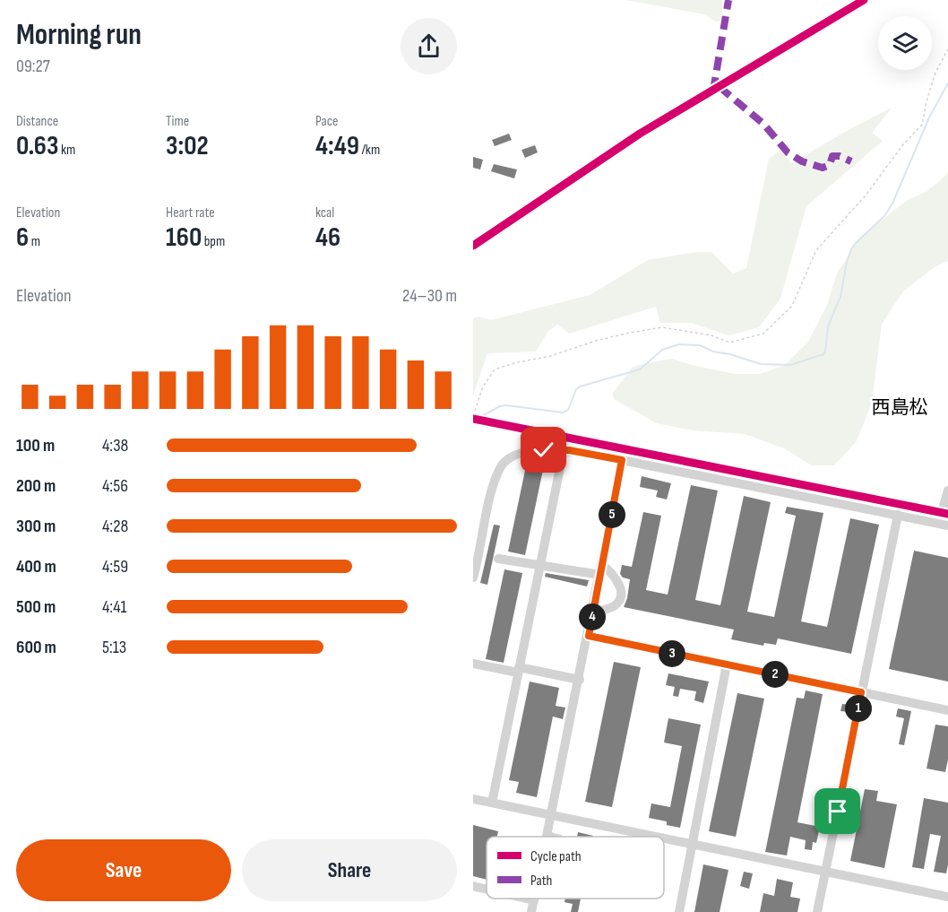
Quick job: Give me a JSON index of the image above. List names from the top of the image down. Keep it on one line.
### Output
{"districts":["西島松"],"legend":["Cycle path","Path"],"page":{"heading":["Morning run","09:27"],"stats":[["Distance","0.63 km"],["Time","3:02"],["Pace","4:49 /km"],["Elevation","6 m"],["Heart rate","160 bpm"],["kcal","46"]],"chart":["Elevation","24–30 m"],"list":[{"name":"100 m","note":"4:38"},{"name":"200 m","note":"4:56"},{"name":"300 m","note":"4:28"},{"name":"400 m","note":"4:59"},{"name":"500 m","note":"4:41"},{"name":"600 m","note":"5:13"}],"pins":["5","4","3","2","1"],"buttons":["Save","Share"]}}
